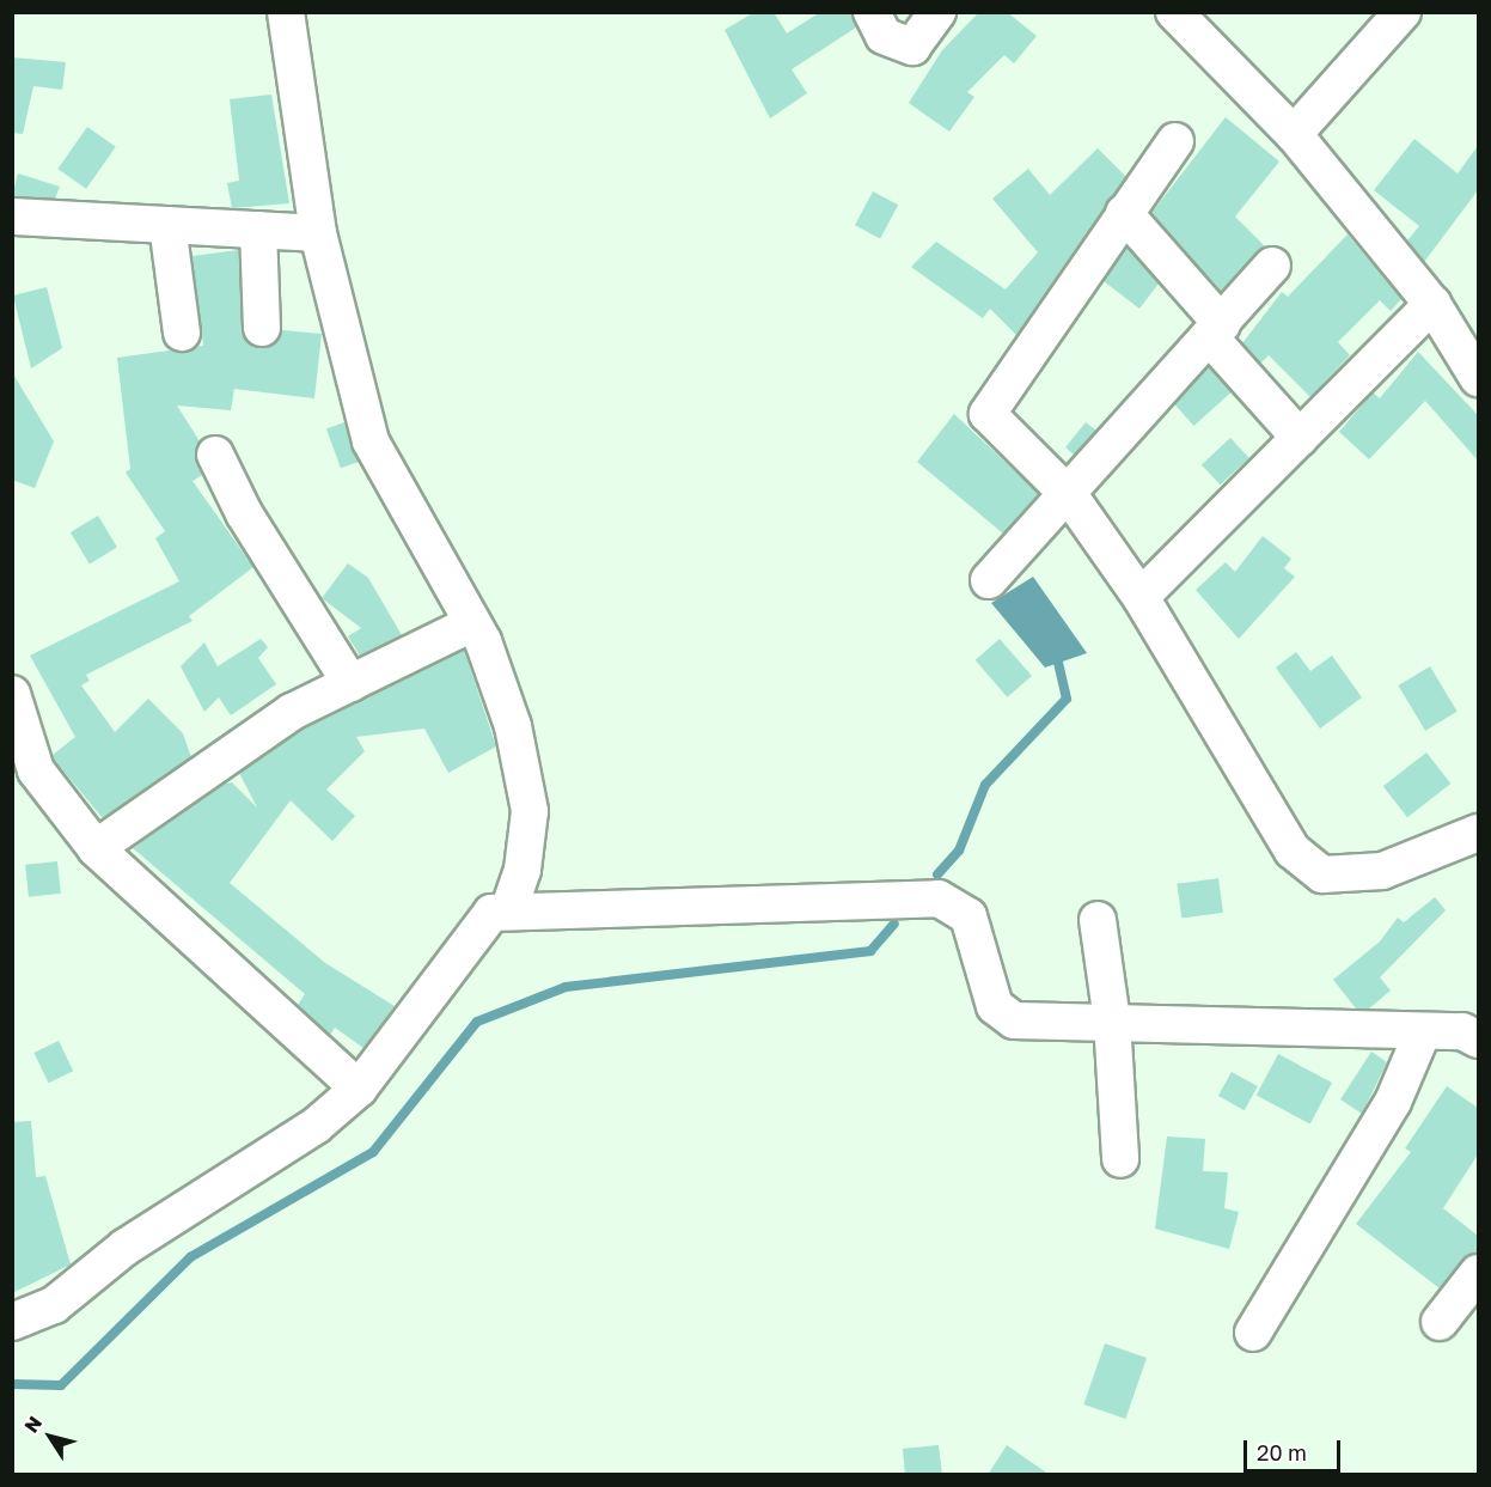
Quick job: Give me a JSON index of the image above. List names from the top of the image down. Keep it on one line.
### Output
{"scale_bar":"20 m","north":"top left"}
